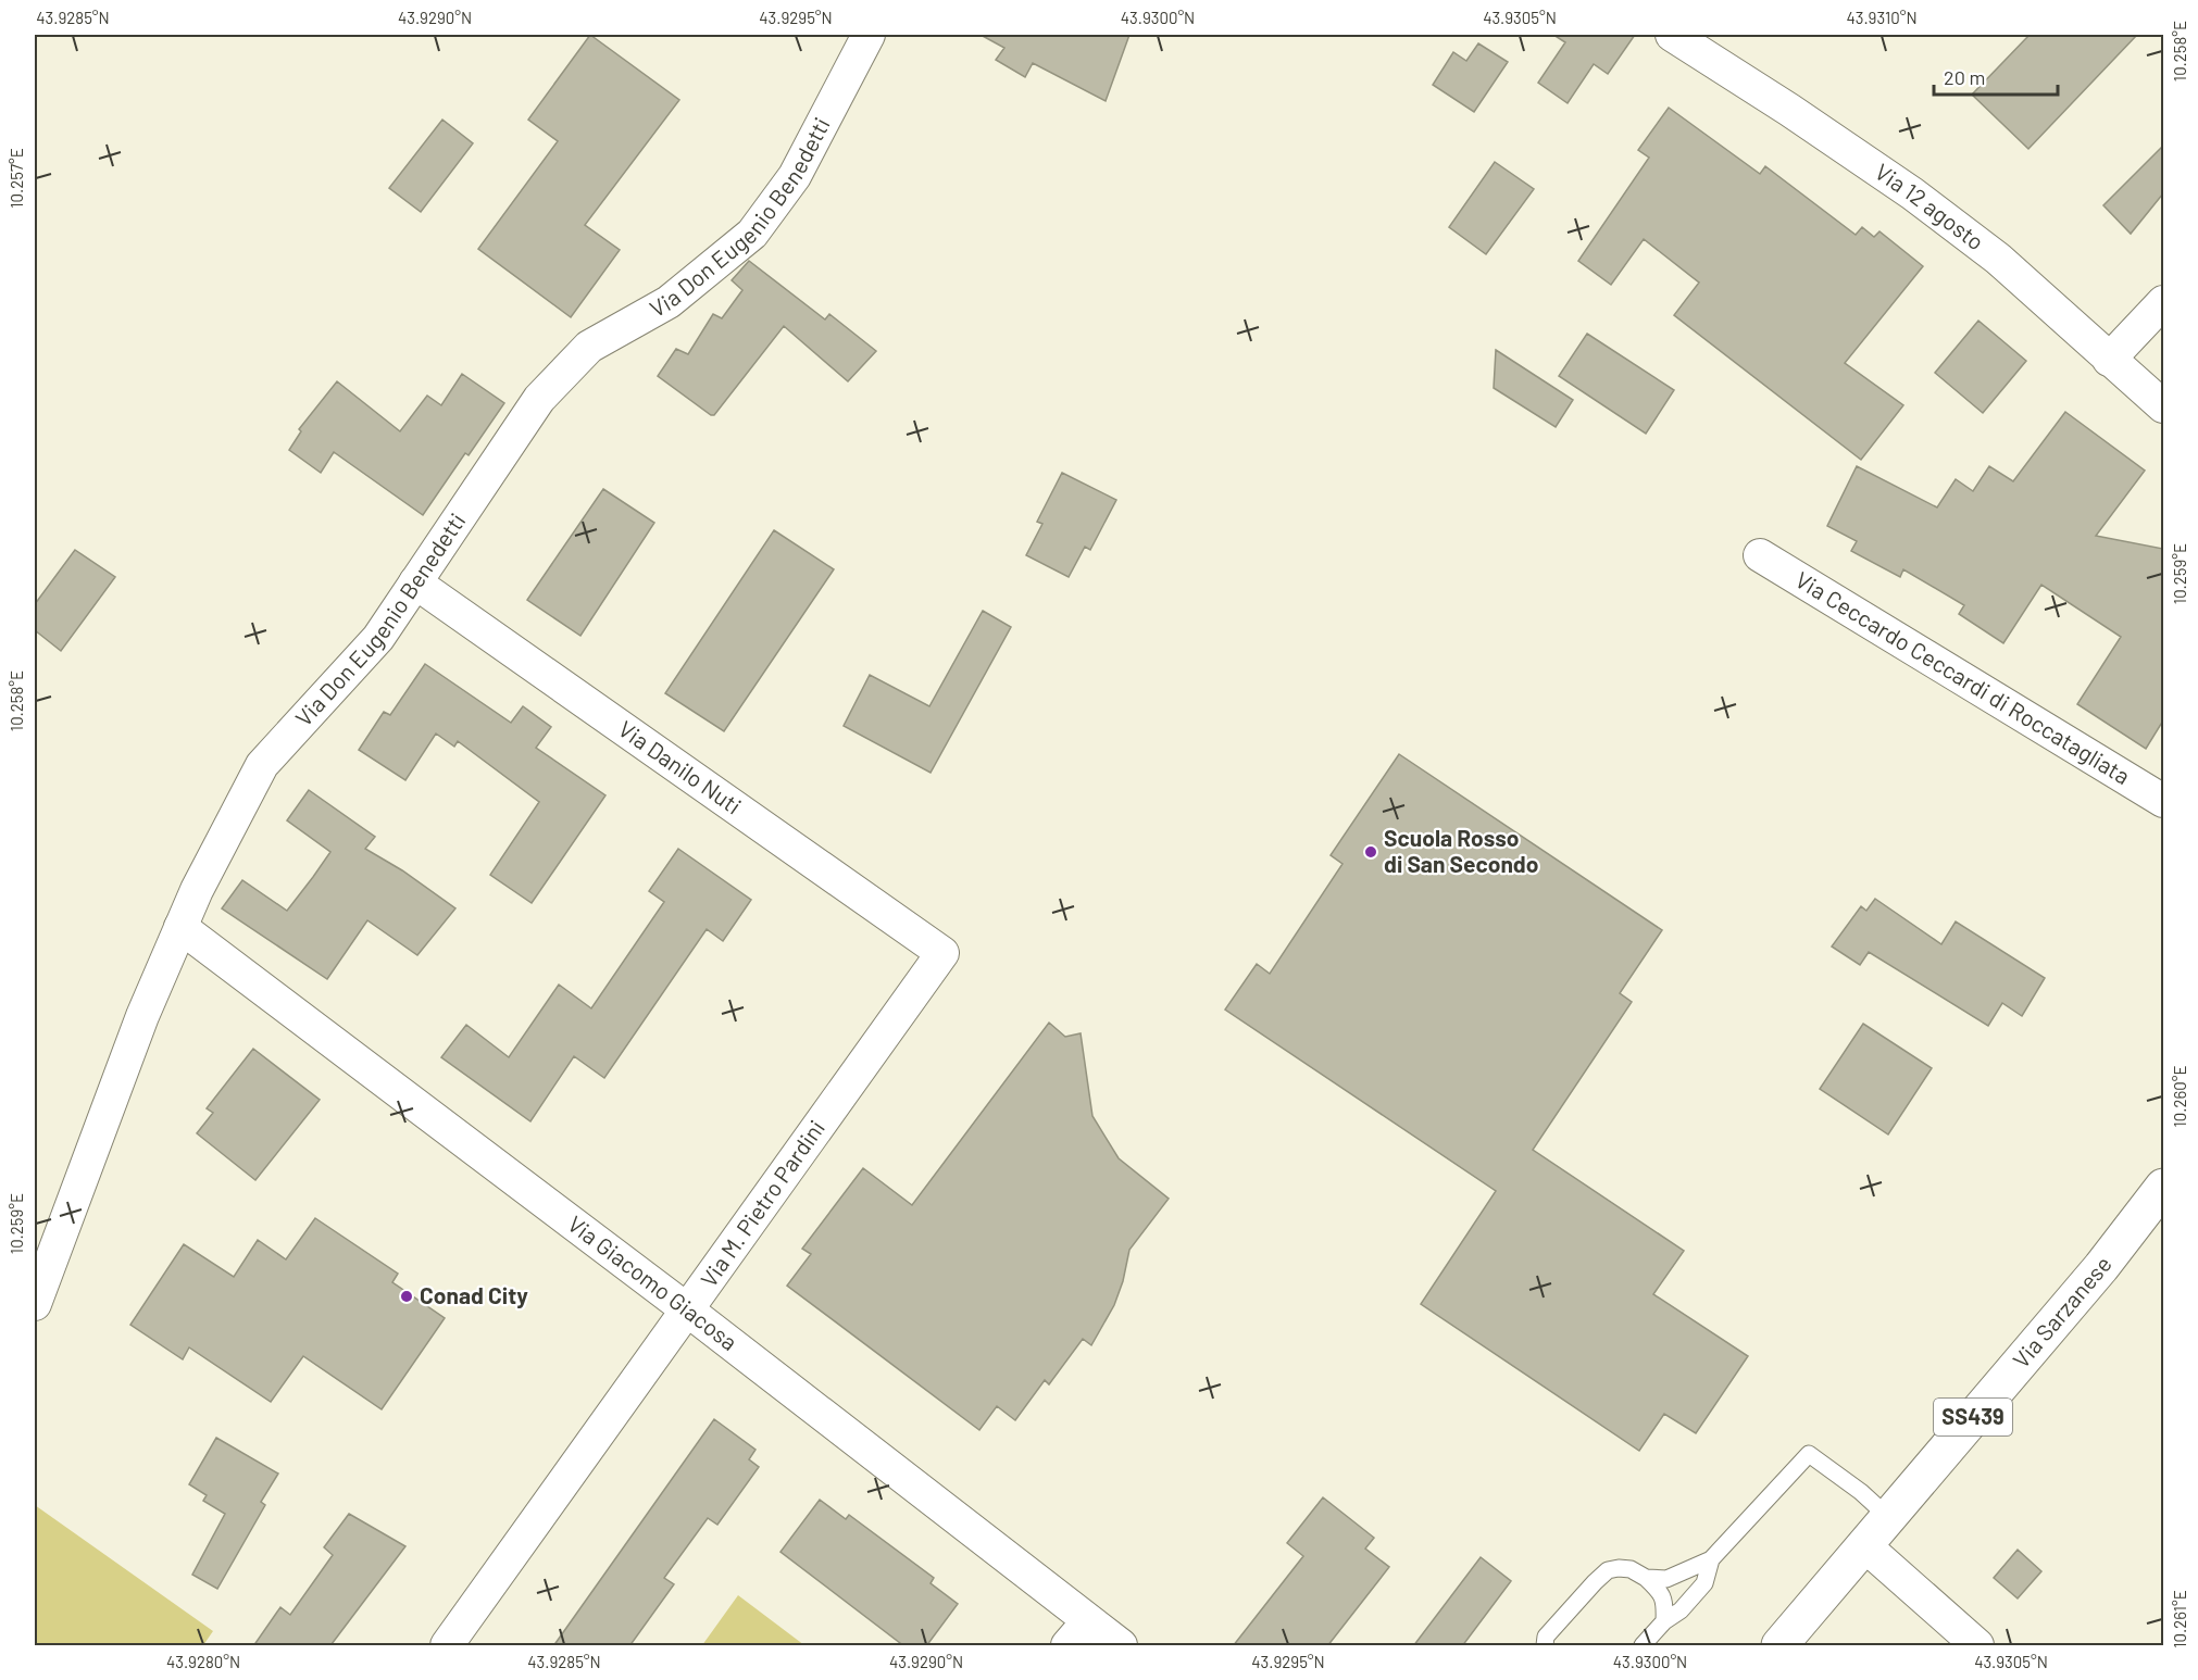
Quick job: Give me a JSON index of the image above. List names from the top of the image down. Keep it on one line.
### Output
{"streets":{"main road":["Via Sarzanese","SS439"],"street":["Via 12 agosto","Via Don Eugenio Benedetti","Via Ceccardo Ceccardi di Roccatagliata","Via Danilo Nuti","Via M. Pietro Pardini","Via Giacomo Giacosa"]},"crossings":[["Via Don Eugenio Benedetti","Via Danilo Nuti"],["Via Don Eugenio Benedetti","Via Giacomo Giacosa"],["Via Danilo Nuti","Via M. Pietro Pardini"],["Via M. Pietro Pardini","Via Giacomo Giacosa"]],"places":["Scuola Rosso di San Secondo","Conad City"],"scale_bar":"20 m","coordinates":["43.9285°N","43.9290°N","43.9295°N","43.9300°N","43.9305°N","43.9310°N","10.258°E","10.257°E","10.259°E","10.260°E","10.261°E","43.9280°N"]}
